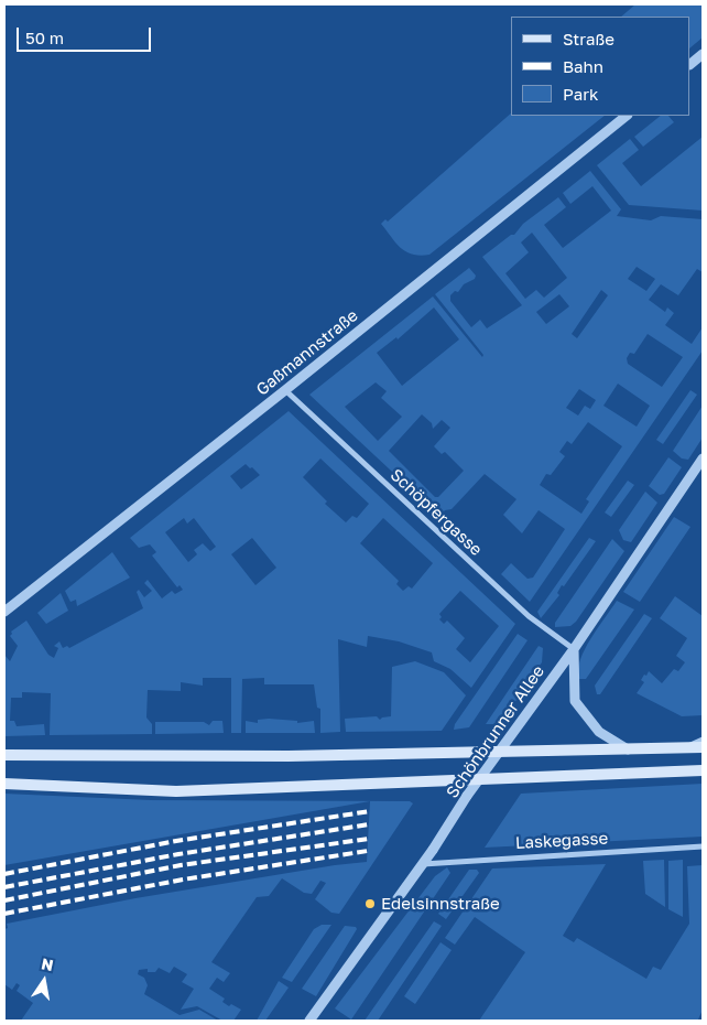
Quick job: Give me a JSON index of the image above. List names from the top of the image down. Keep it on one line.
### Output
{"streets":{"street":["Gaßmannstraße","Schöpfergasse","Schönbrunner Allee","Laskegasse"]},"crossings":[["Gaßmannstraße","Schöpfergasse"],["Schöpfergasse","Schönbrunner Allee"],["Schönbrunner Allee","Laskegasse"]],"places":["Edelsinnstraße"],"legend":["Straße","Bahn","Park"],"scale_bar":"50 m","north":"top"}
